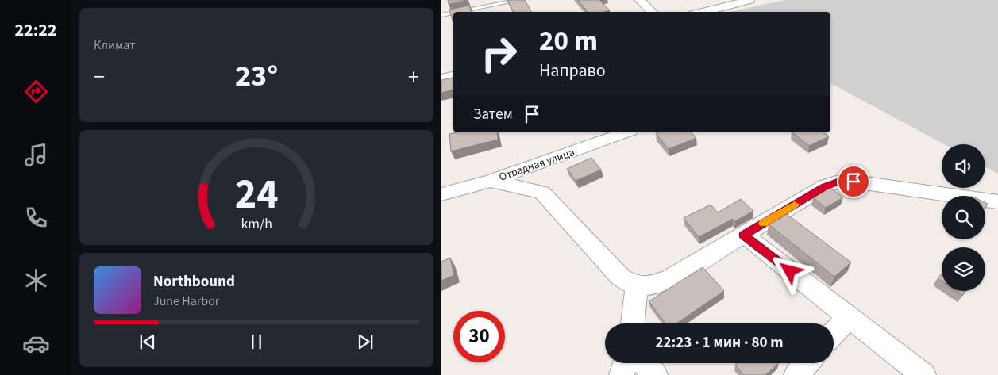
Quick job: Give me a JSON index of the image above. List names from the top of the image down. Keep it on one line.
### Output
{"streets":{"street":["Отрадная улица"]},"page":{"tabs":"22:22","tile":"Климат","turn":["20 m","Направо"],"heat":["−","23°","+"],"then":"Затем","song":["Northbound","June Harbor"],"limit":"30","trip":"22:23 · 1 мин · 80 m","gauge":["24","km/h"]}}
